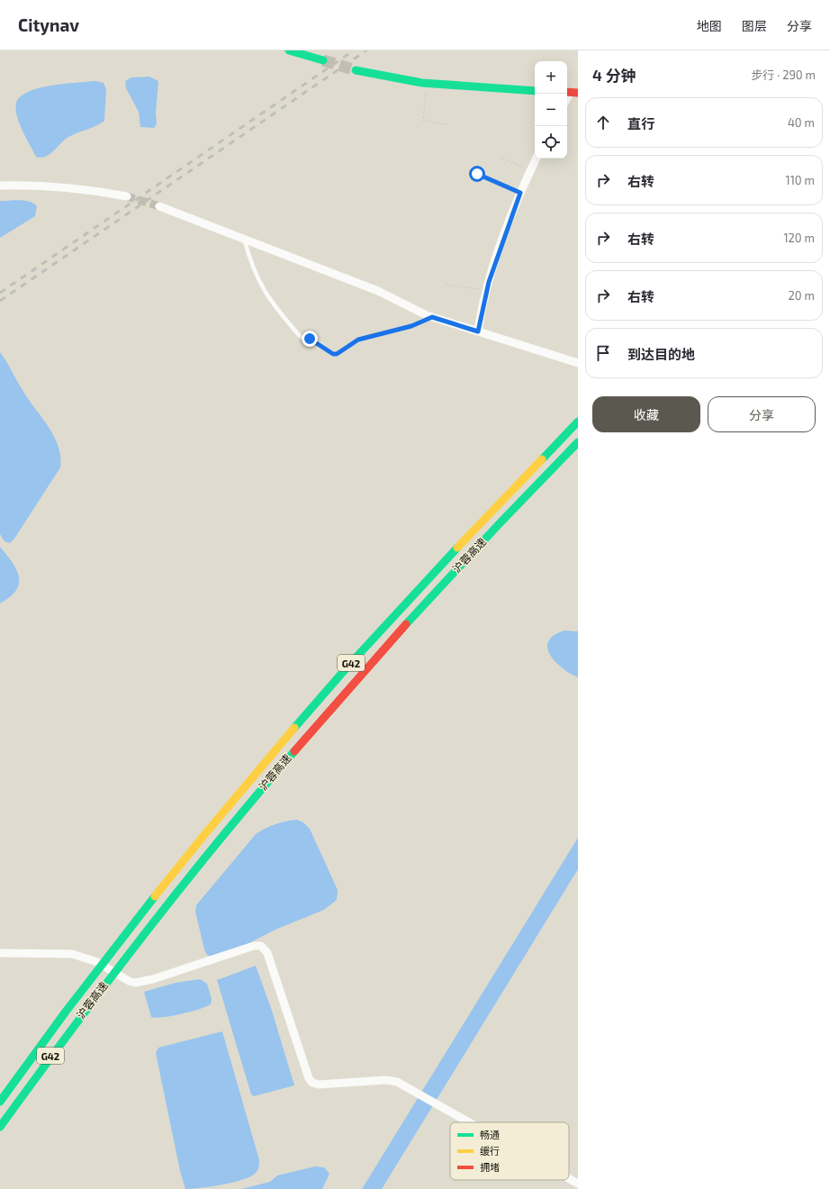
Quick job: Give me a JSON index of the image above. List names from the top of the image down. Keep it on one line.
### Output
{"streets":{"main road":["沪蓉高速","G42"]},"legend":["畅通","缓行","拥堵"],"page":{"header":"Citynav","nav":["地图","图层","分享"],"heading":["4 分钟","步行 · 290 m"],"map_buttons":["+","−"],"list":[["直行","40 m"],["右转","110 m"],["右转","120 m"],["右转","20 m"],"到达目的地"],"buttons":["收藏","分享"]}}
